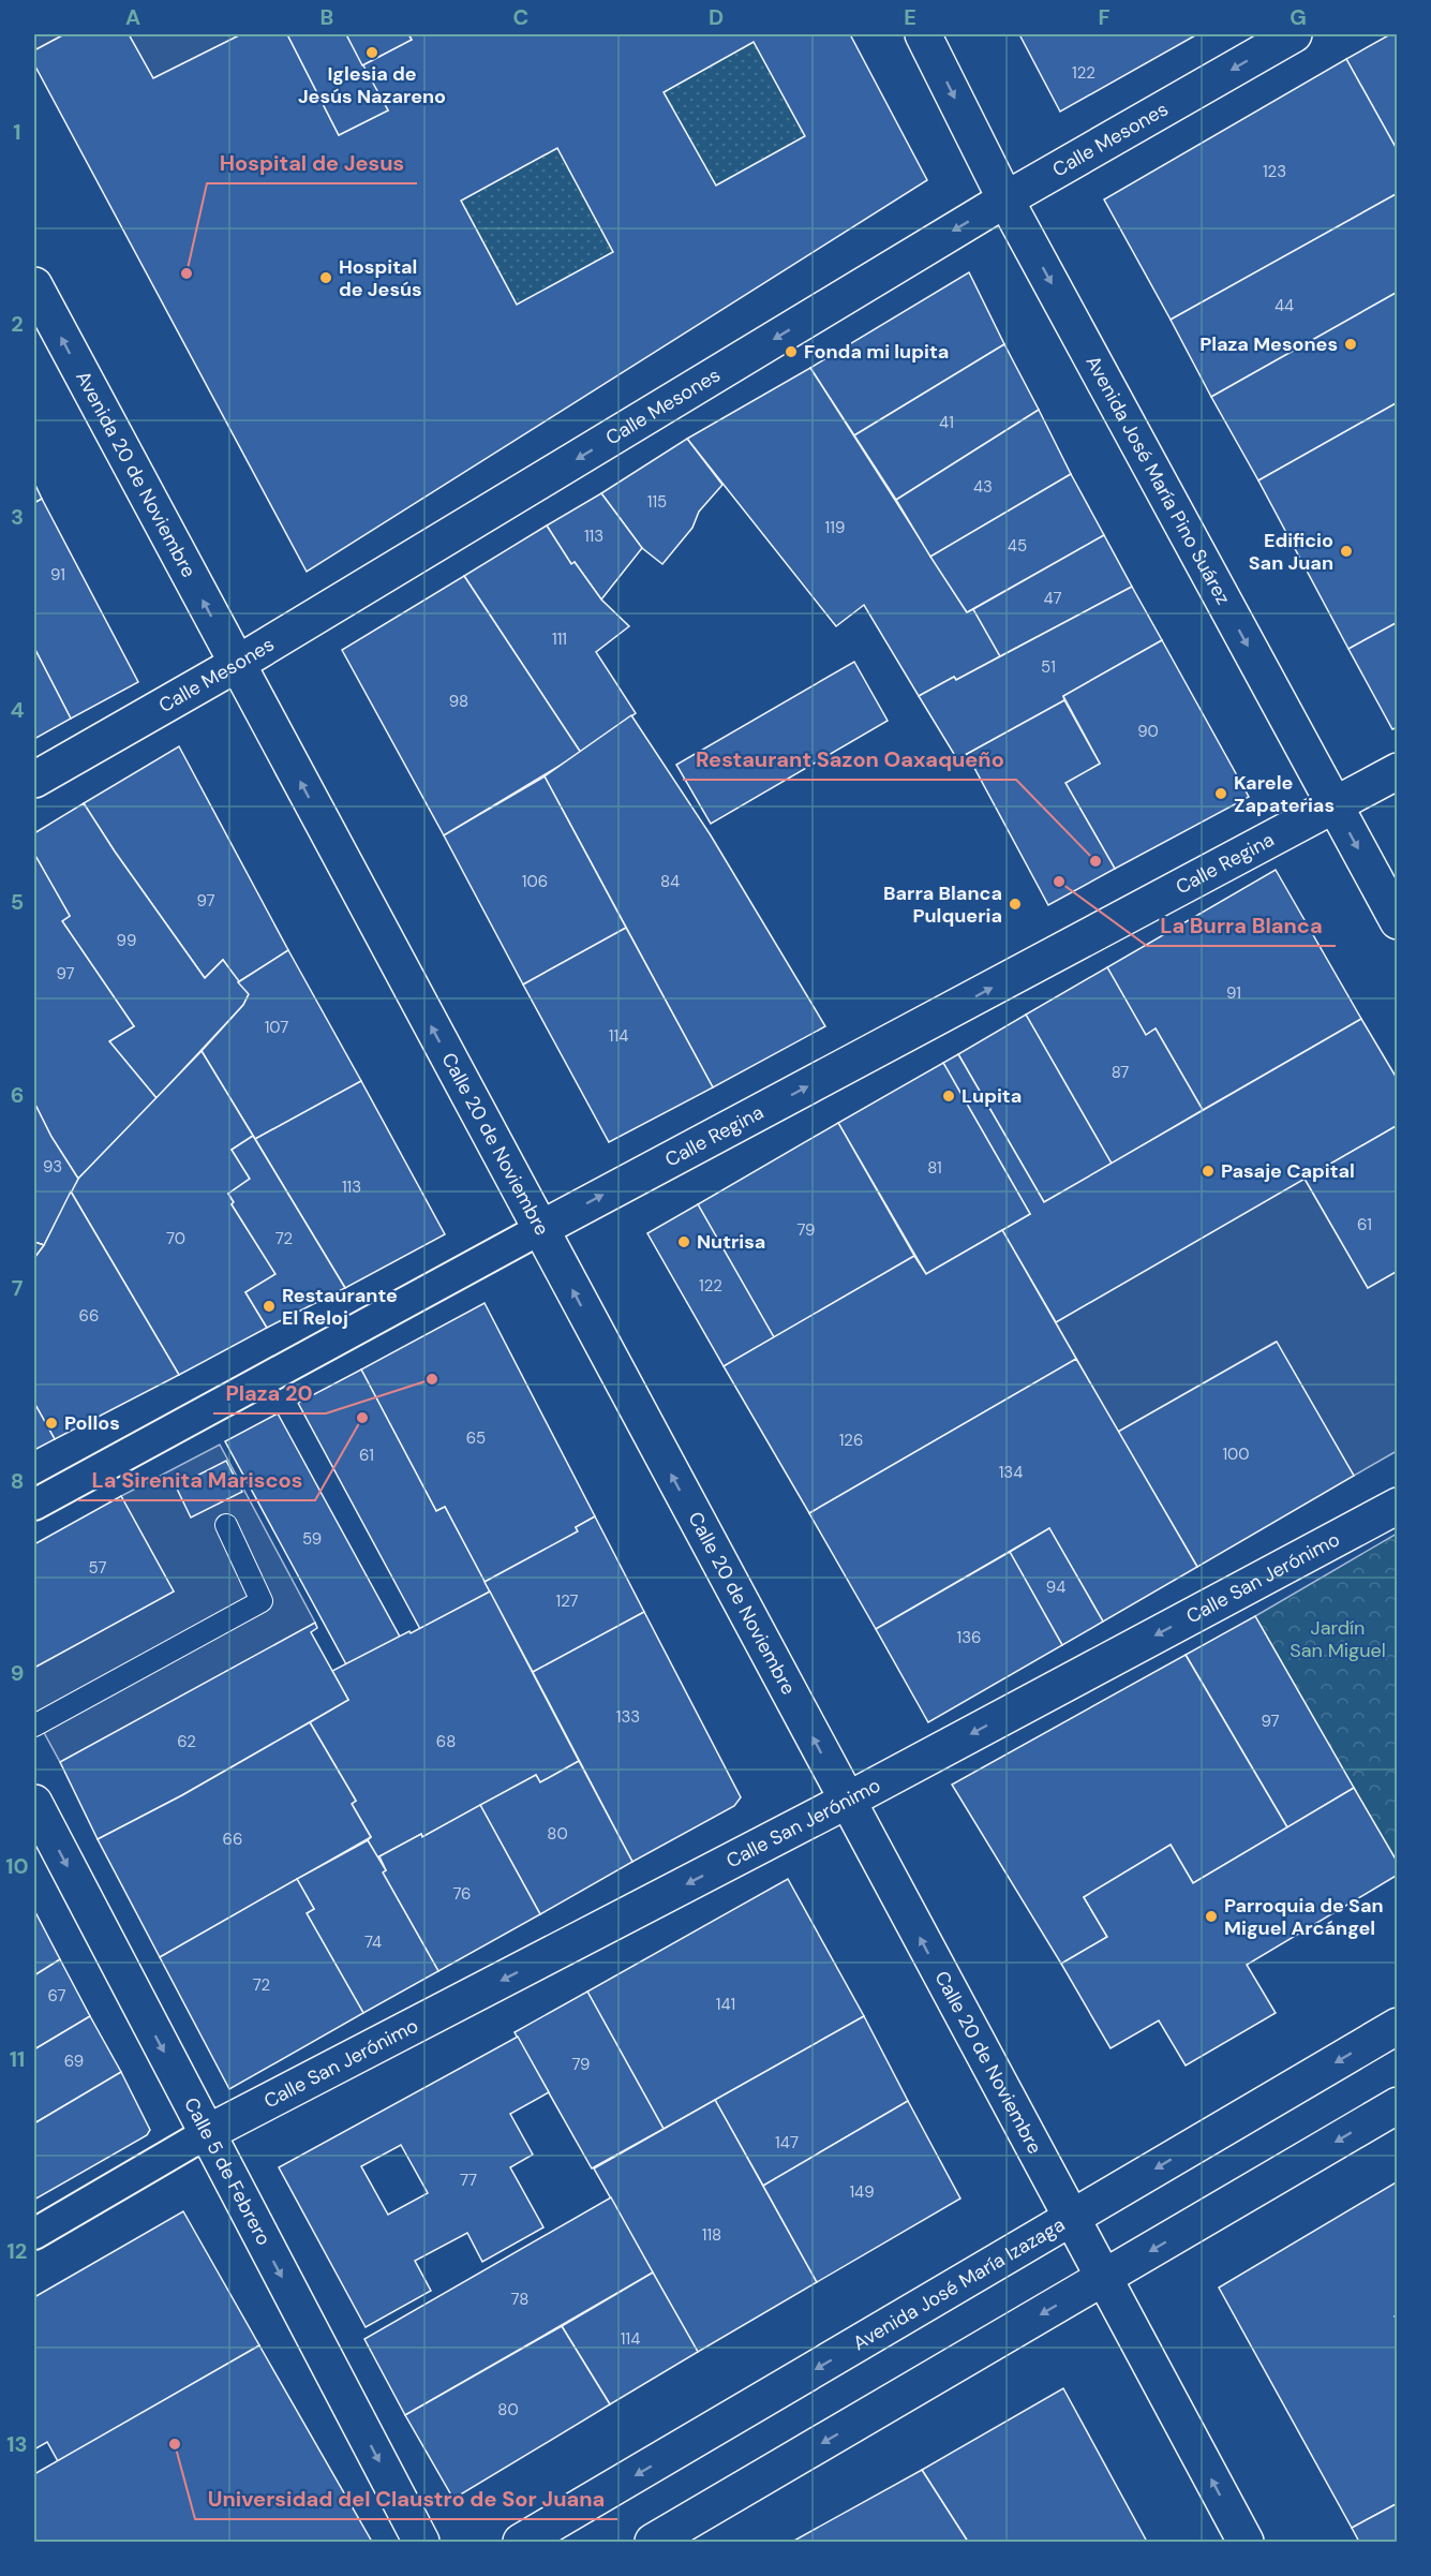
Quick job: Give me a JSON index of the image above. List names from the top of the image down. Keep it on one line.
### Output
{"streets":{"main road":["Calle Mesones","Avenida 20 de Noviembre","Avenida José María Pino Suárez","Calle Regina","Calle 20 de Noviembre","Calle San Jerónimo","Calle 5 de Febrero","Avenida José María Izazaga"]},"crossings":[["Calle Mesones","Avenida 20 de Noviembre"],["Calle Mesones","Avenida José María Pino Suárez"],["Calle Mesones","Calle 20 de Noviembre"],["Avenida 20 de Noviembre","Calle 20 de Noviembre"],["Avenida José María Pino Suárez","Calle Regina"],["Calle Regina","Calle 20 de Noviembre"],["Calle 20 de Noviembre","Calle San Jerónimo"],["Calle 20 de Noviembre","Avenida José María Izazaga"],["Calle San Jerónimo","Calle 5 de Febrero"]],"one_way":["Calle Mesones","Avenida 20 de Noviembre","Avenida José María Pino Suárez","Calle Regina","Calle 20 de Noviembre","Calle San Jerónimo","Calle 5 de Febrero"],"parks":["Jardín San Miguel"],"places":["Iglesia de Jesús Nazareno","Hospital de Jesus","Hospital de Jesús","Plaza Mesones","Fonda mi lupita","Edificio San Juan","Karele Zapaterias","Restaurant Sazon Oaxaqueño","La Burra Blanca","Barra Blanca Pulqueria","Lupita","Pasaje Capital","Nutrisa","Restaurante El Reloj","Plaza 20","La Sirenita Mariscos","Pollos","Parroquia de San Miguel Arcángel","Universidad del Claustro de Sor Juana"],"house_numbers":["122","123","44","41","43","115","119","113","45","91","47","111","51","98","90","106","84","97","99","97","91","107","114","87","93","81","113","61","79","70","72","122","66","65","126","100","61","134","59","57","94","127","136","133","97","62","68","80","66","76","74","72","67","141","69","79","147","77","149","118","78","114","80"],"grid":{"columns":["A","B","C","D","E","F","G"],"rows":["1","2","3","4","5","6","7","8","9","10","11","12","13"]}}
